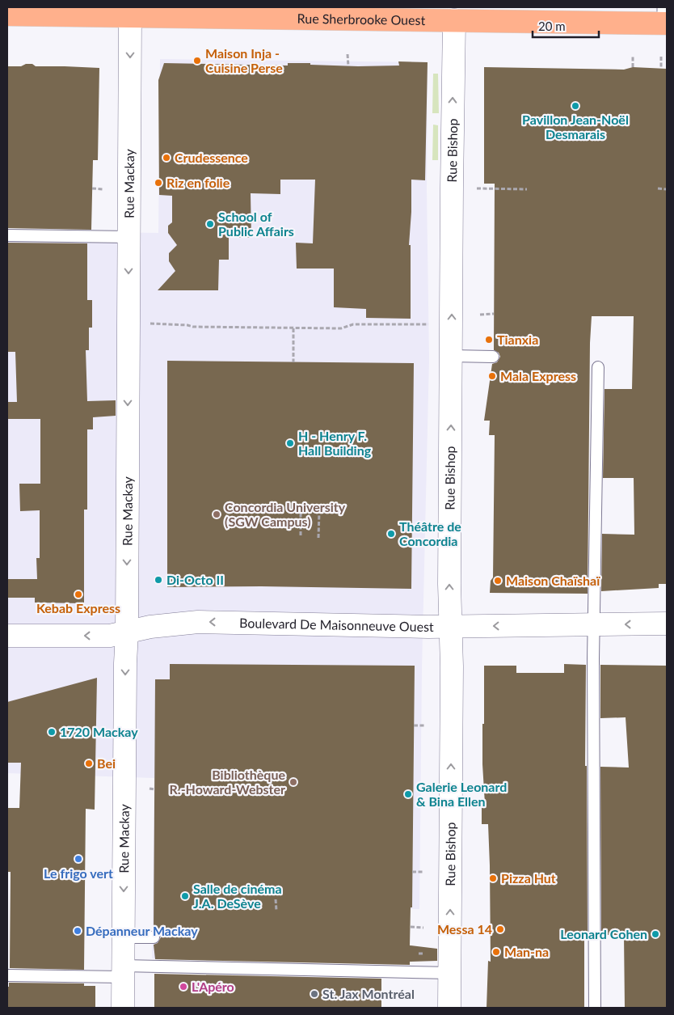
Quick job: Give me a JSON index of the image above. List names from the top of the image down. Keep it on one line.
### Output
{"streets":{"main road":["Rue Sherbrooke Ouest"],"street":["Rue Bishop","Rue Mackay","Boulevard De Maisonneuve Ouest"]},"crossings":[["Rue Sherbrooke Ouest","Rue Bishop"],["Rue Sherbrooke Ouest","Rue Mackay"],["Rue Bishop","Boulevard De Maisonneuve Ouest"],["Rue Mackay","Boulevard De Maisonneuve Ouest"]],"one_way":["Rue Bishop","Rue Mackay","Boulevard De Maisonneuve Ouest"],"places":["Maison Inja - Cuisine Perse","Pavillon Jean-Noël Desmarais","Crudessence","Riz en folie","School of Public Affairs","Tianxia","Mala Express","H - Henry F. Hall Building","Concordia University (SGW Campus)","Théâtre de Concordia","Di-Octo II","Maison Chaïshaï","Kebab Express","1720 Mackay","Bei","Bibliothèque R.-Howard-Webster","Galerie Leonard & Bina Ellen","Le frigo vert","Pizza Hut","Salle de cinéma J.A. DeSève","Messa 14","Dépanneur Mackay","Leonard Cohen","Man-na","L'Apéro","St. Jax Montréal"],"scale_bar":"20 m"}
